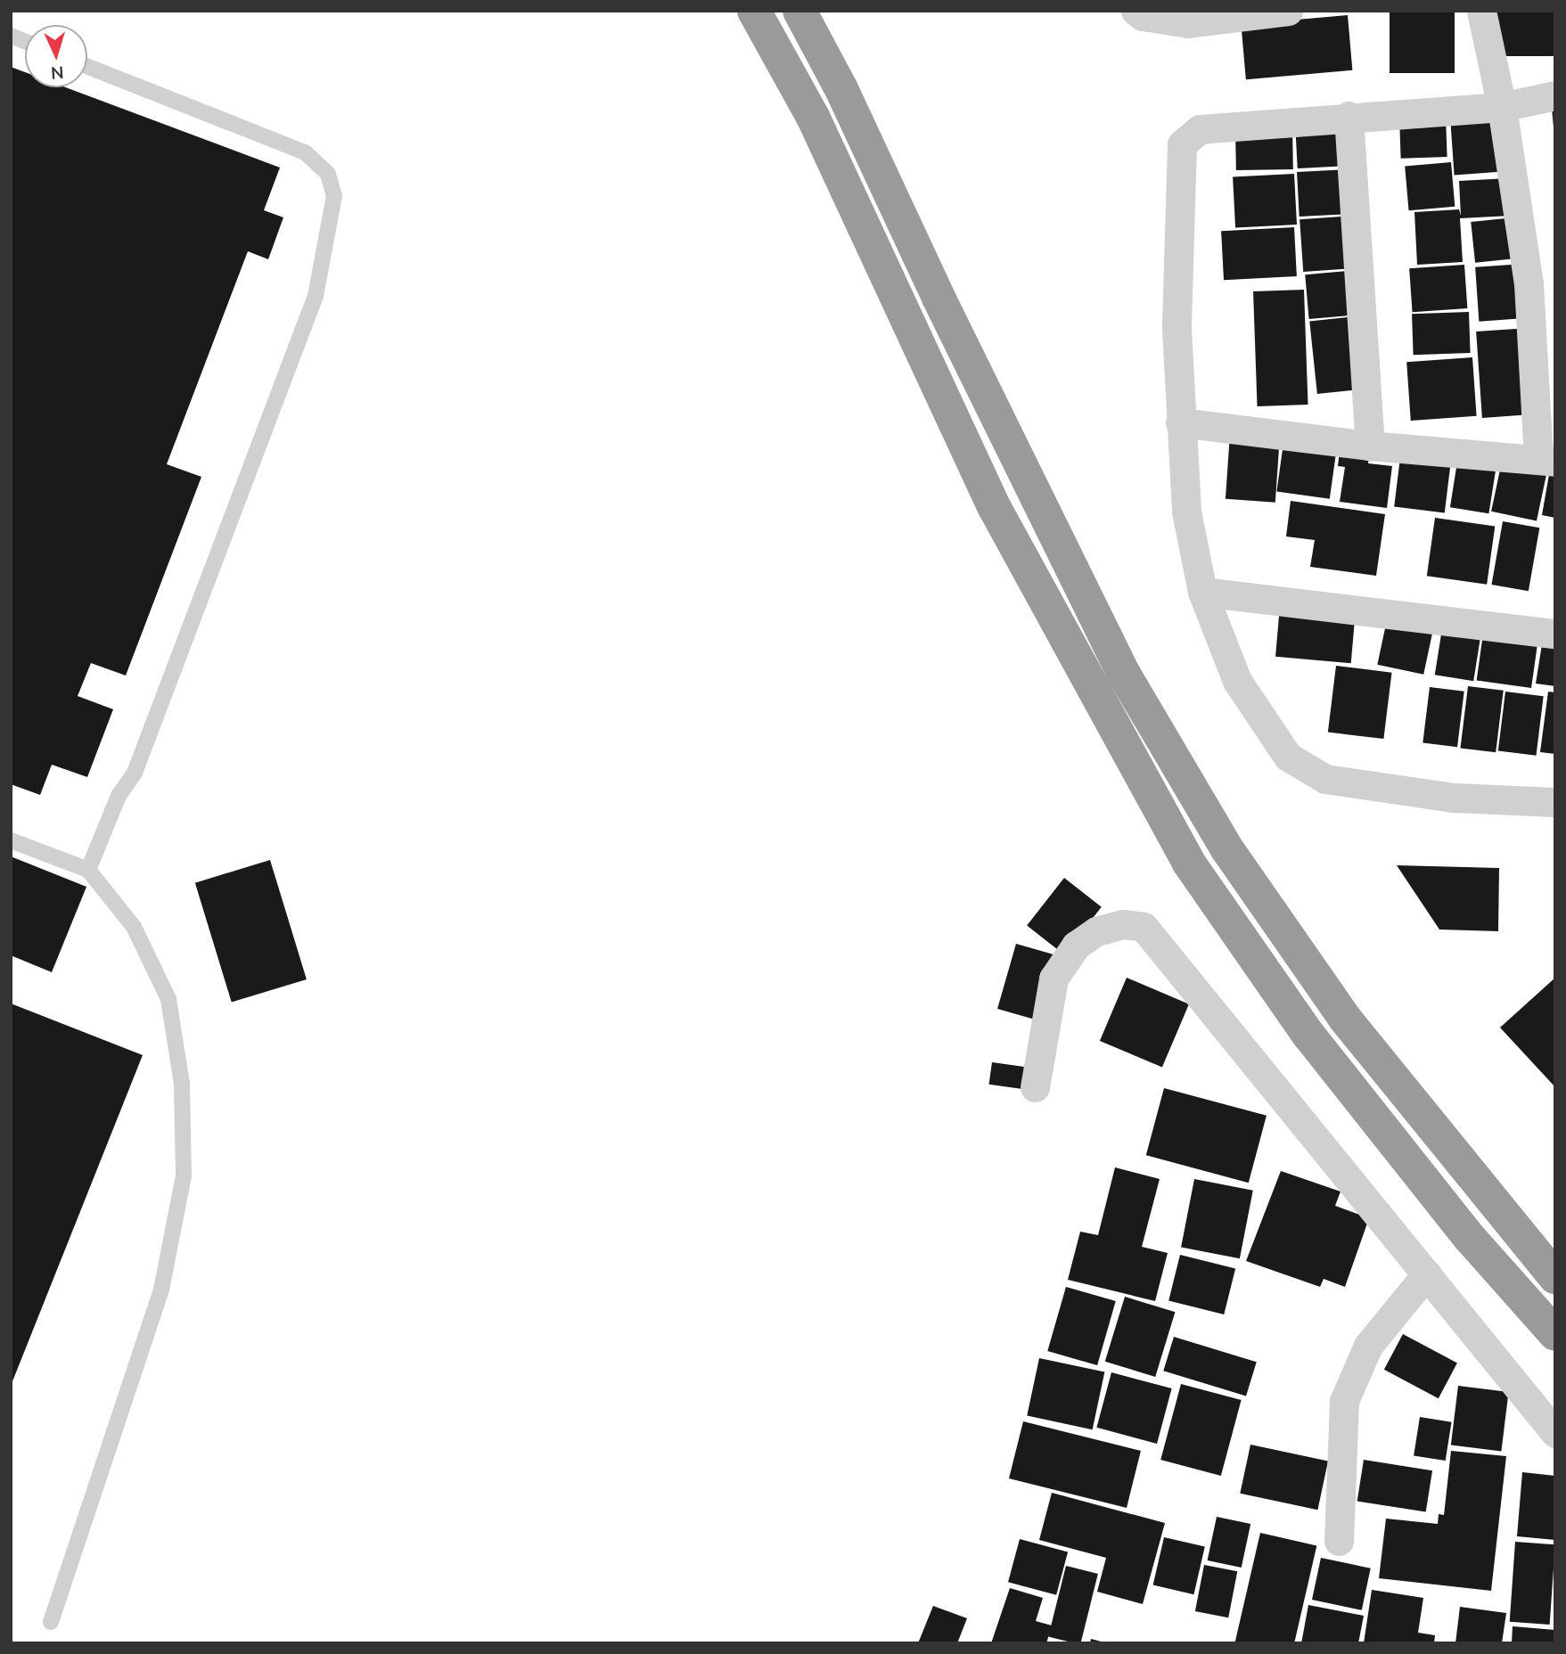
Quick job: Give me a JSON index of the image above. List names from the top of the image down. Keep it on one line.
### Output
{"north":"bottom"}
